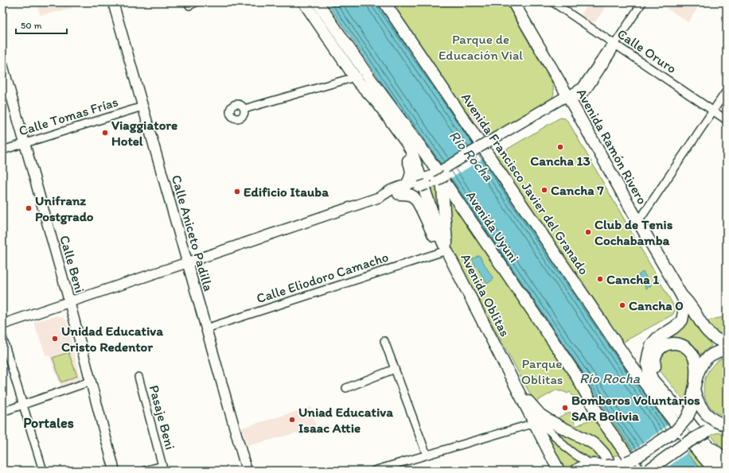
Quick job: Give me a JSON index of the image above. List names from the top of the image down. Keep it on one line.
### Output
{"streets":{"main road":["Avenida Ramón Rivero","Avenida Francisco Javier del Granado","Avenida Uyuni","Calle Aniceto Padilla","Calle Beni","Avenida Oblitas"],"street":["Calle Oruro","Calle Tomas Frías","Calle Eliodoro Camacho","Pasaje Beni"]},"crossings":[["Calle Tomas Frías","Calle Aniceto Padilla"],["Calle Tomas Frías","Calle Beni"],["Calle Aniceto Padilla","Calle Eliodoro Camacho"],["Calle Eliodoro Camacho","Avenida Oblitas"]],"districts":["Portales"],"water":["Río Rocha"],"parks":["Parque de Educación Vial","Parque Oblitas"],"places":["Viaggiatore Hotel","Cancha 13","Cancha 7","Edificio Itauba","Unifranz Postgrado","Club de Tenis Cochabamba","Cancha 1","Cancha 0","Unidad Educativa Cristo Redentor","Bomberos Voluntarios SAR Bolivia","Uniad Educativa Isaac Attie"],"scale_bar":"50 m"}
